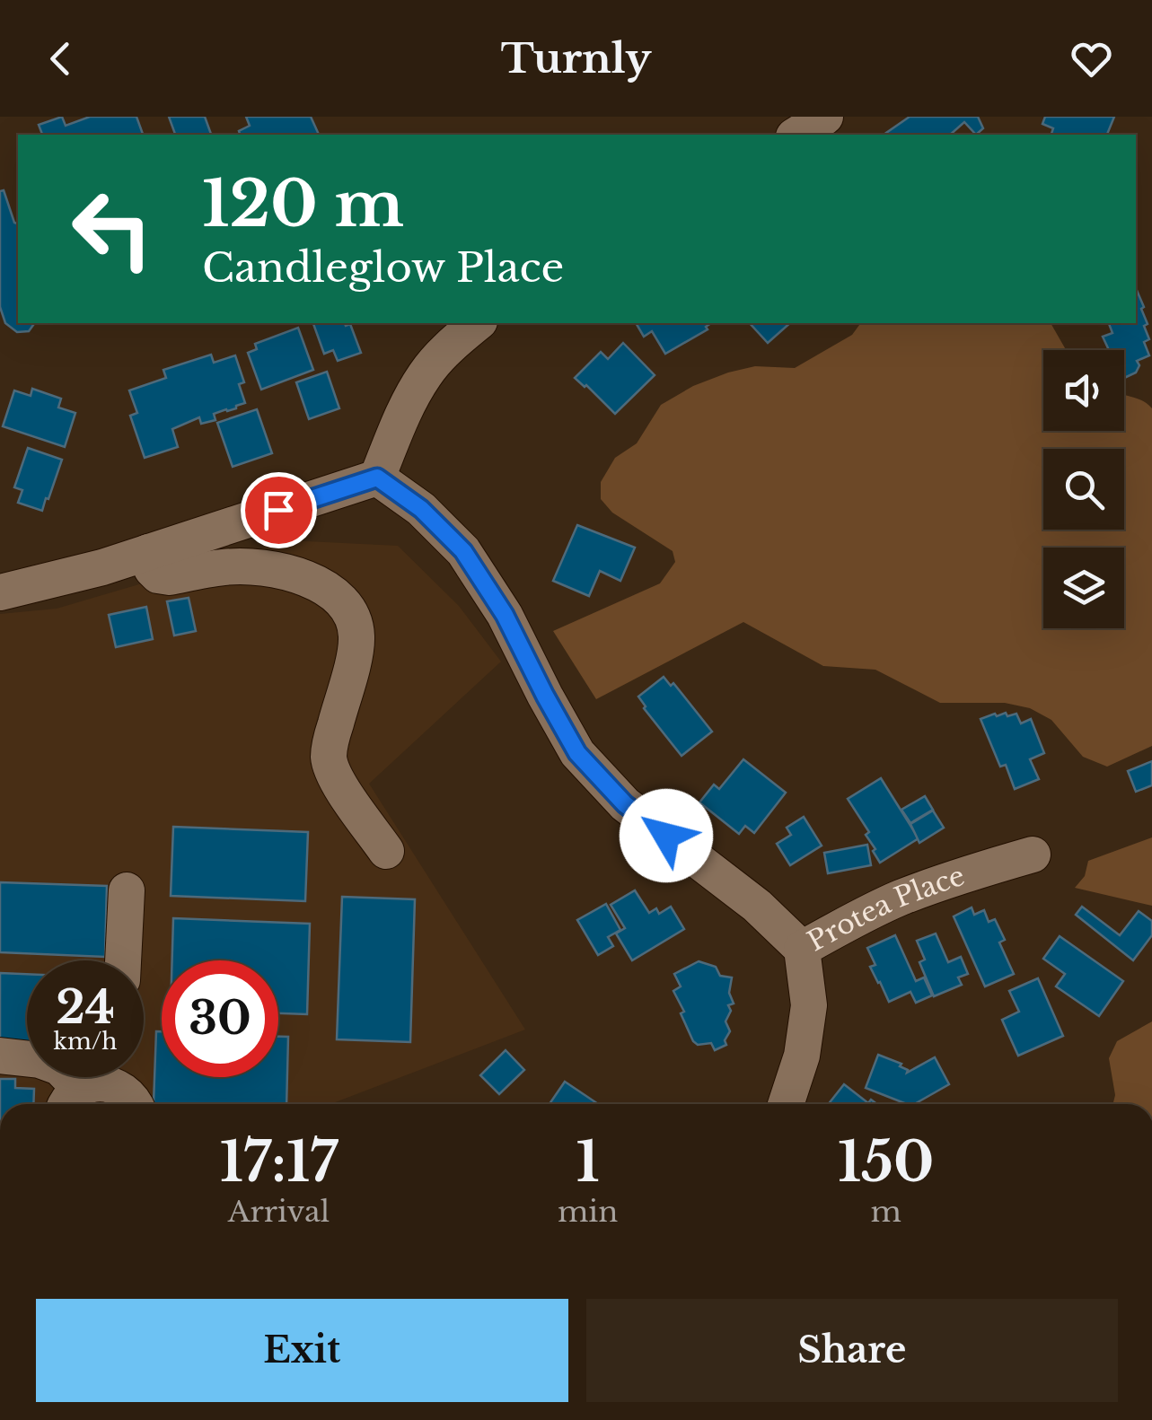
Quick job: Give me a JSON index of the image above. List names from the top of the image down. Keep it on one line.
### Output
{"streets":{"street":["Protea Place"]},"page":{"header":"Turnly","turn":["120 m","Candleglow Place"],"speed":"24 km/h","limit":"30","eta":["17:17","Arrival","1","min","150","m"],"buttons":["Exit","Share"]}}
